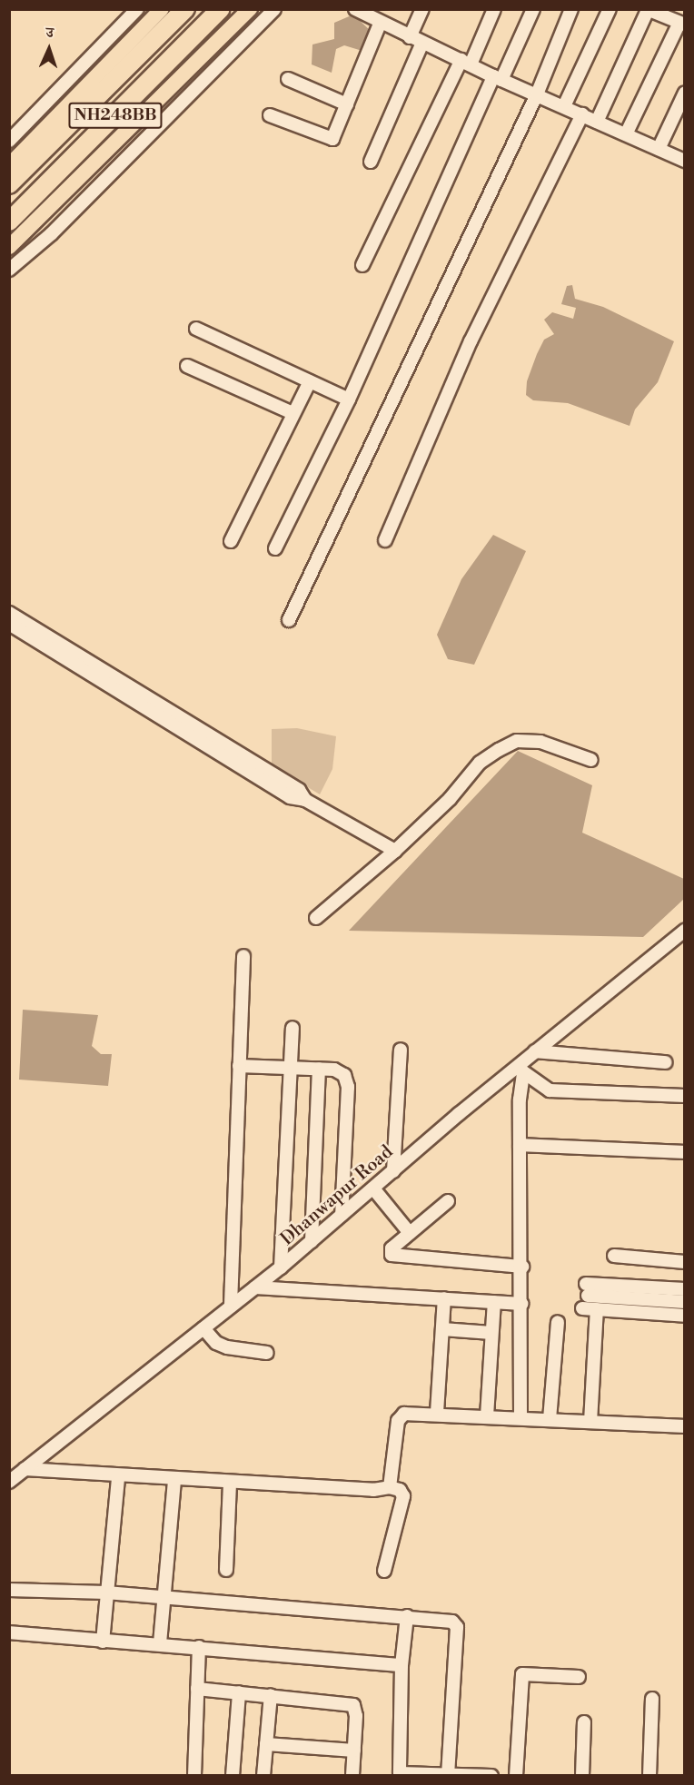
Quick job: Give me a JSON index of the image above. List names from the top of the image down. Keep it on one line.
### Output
{"streets":{"highway":["NH248BB"],"street":["Dhanwapur Road"]},"north":"top"}
